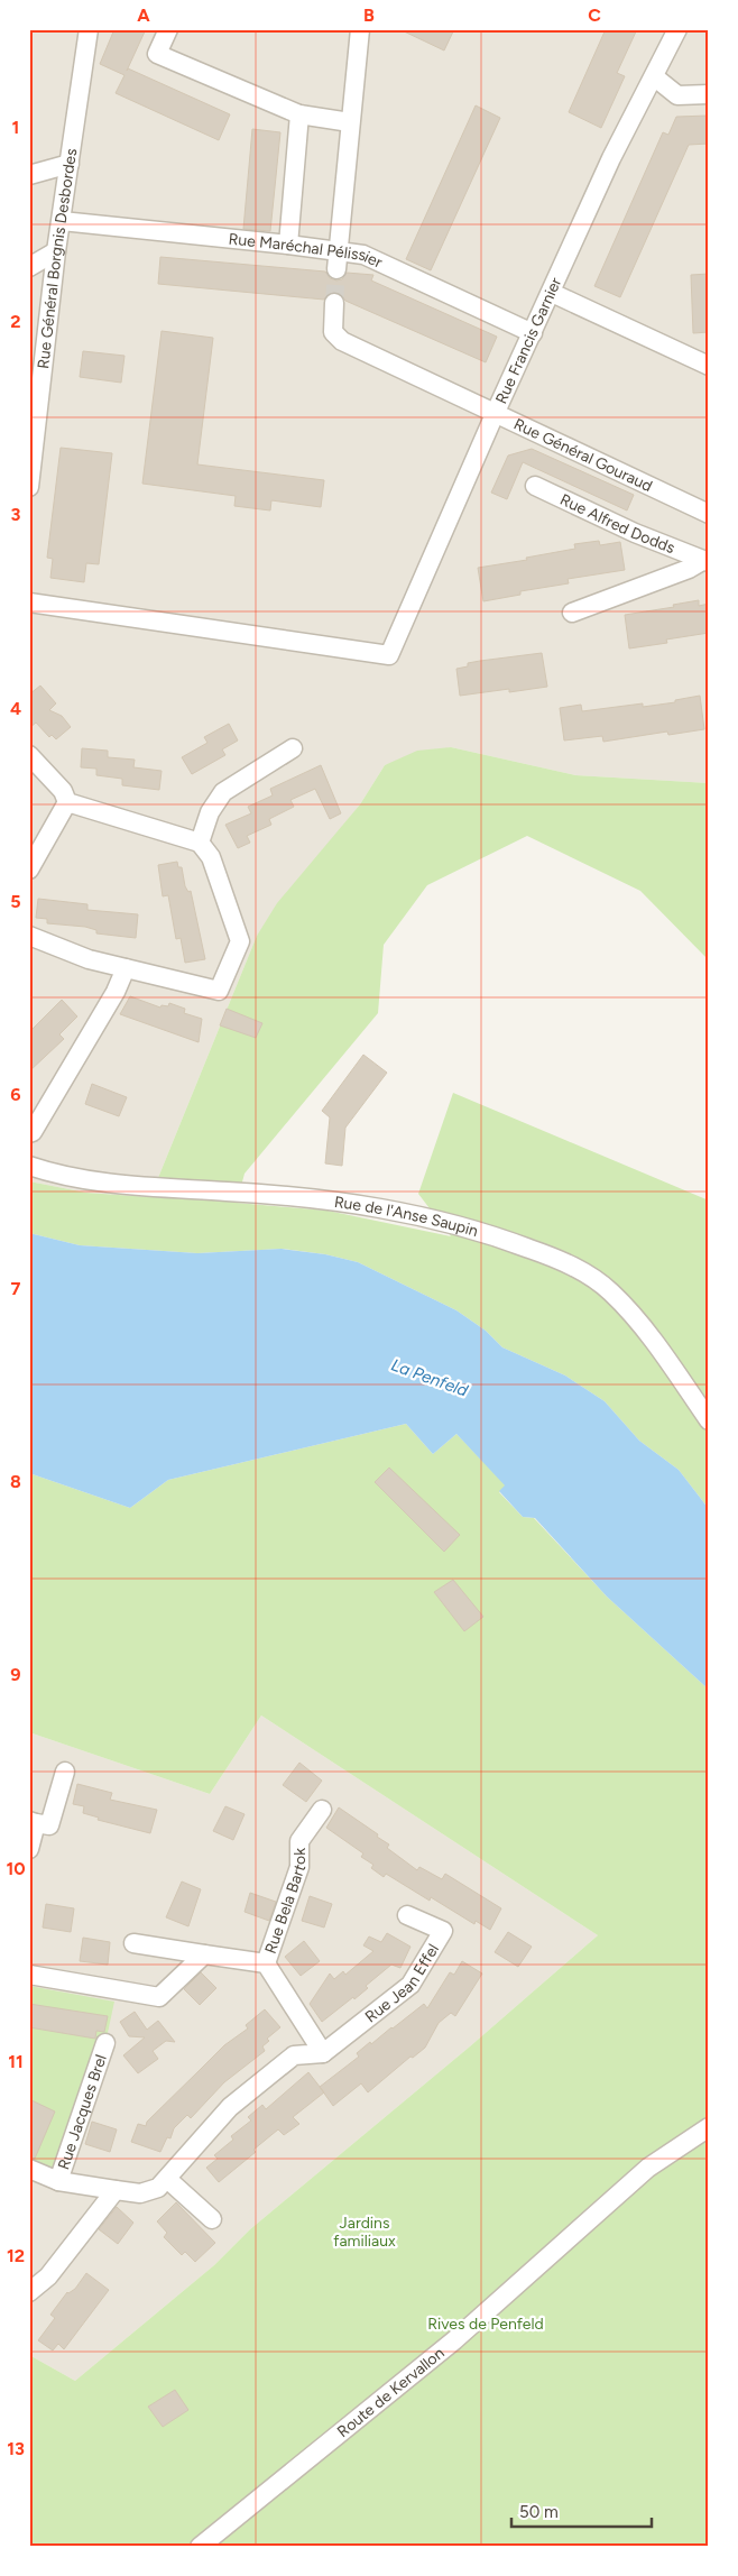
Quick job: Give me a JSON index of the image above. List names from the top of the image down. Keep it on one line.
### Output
{"streets":{"street":["Rue Maréchal Pélissier","Rue Général Borgnis Desbordes","Rue Francis Garnier","Rue Général Gouraud","Rue Alfred Dodds","Rue de l'Anse Saupin","Rue Bela Bartok","Rue Jean Effel","Rue Jacques Brel","Route de Kervallon"]},"crossings":[["Rue Maréchal Pélissier","Rue Général Borgnis Desbordes"],["Rue Maréchal Pélissier","Rue Francis Garnier"],["Rue Francis Garnier","Rue Général Gouraud"]],"water":["La Penfeld"],"parks":["Jardins familiaux","Rives de Penfeld"],"scale_bar":"50 m","grid":{"columns":["A","B","C"],"rows":["1","2","3","4","5","6","7","8","9","10","11","12","13"]}}
